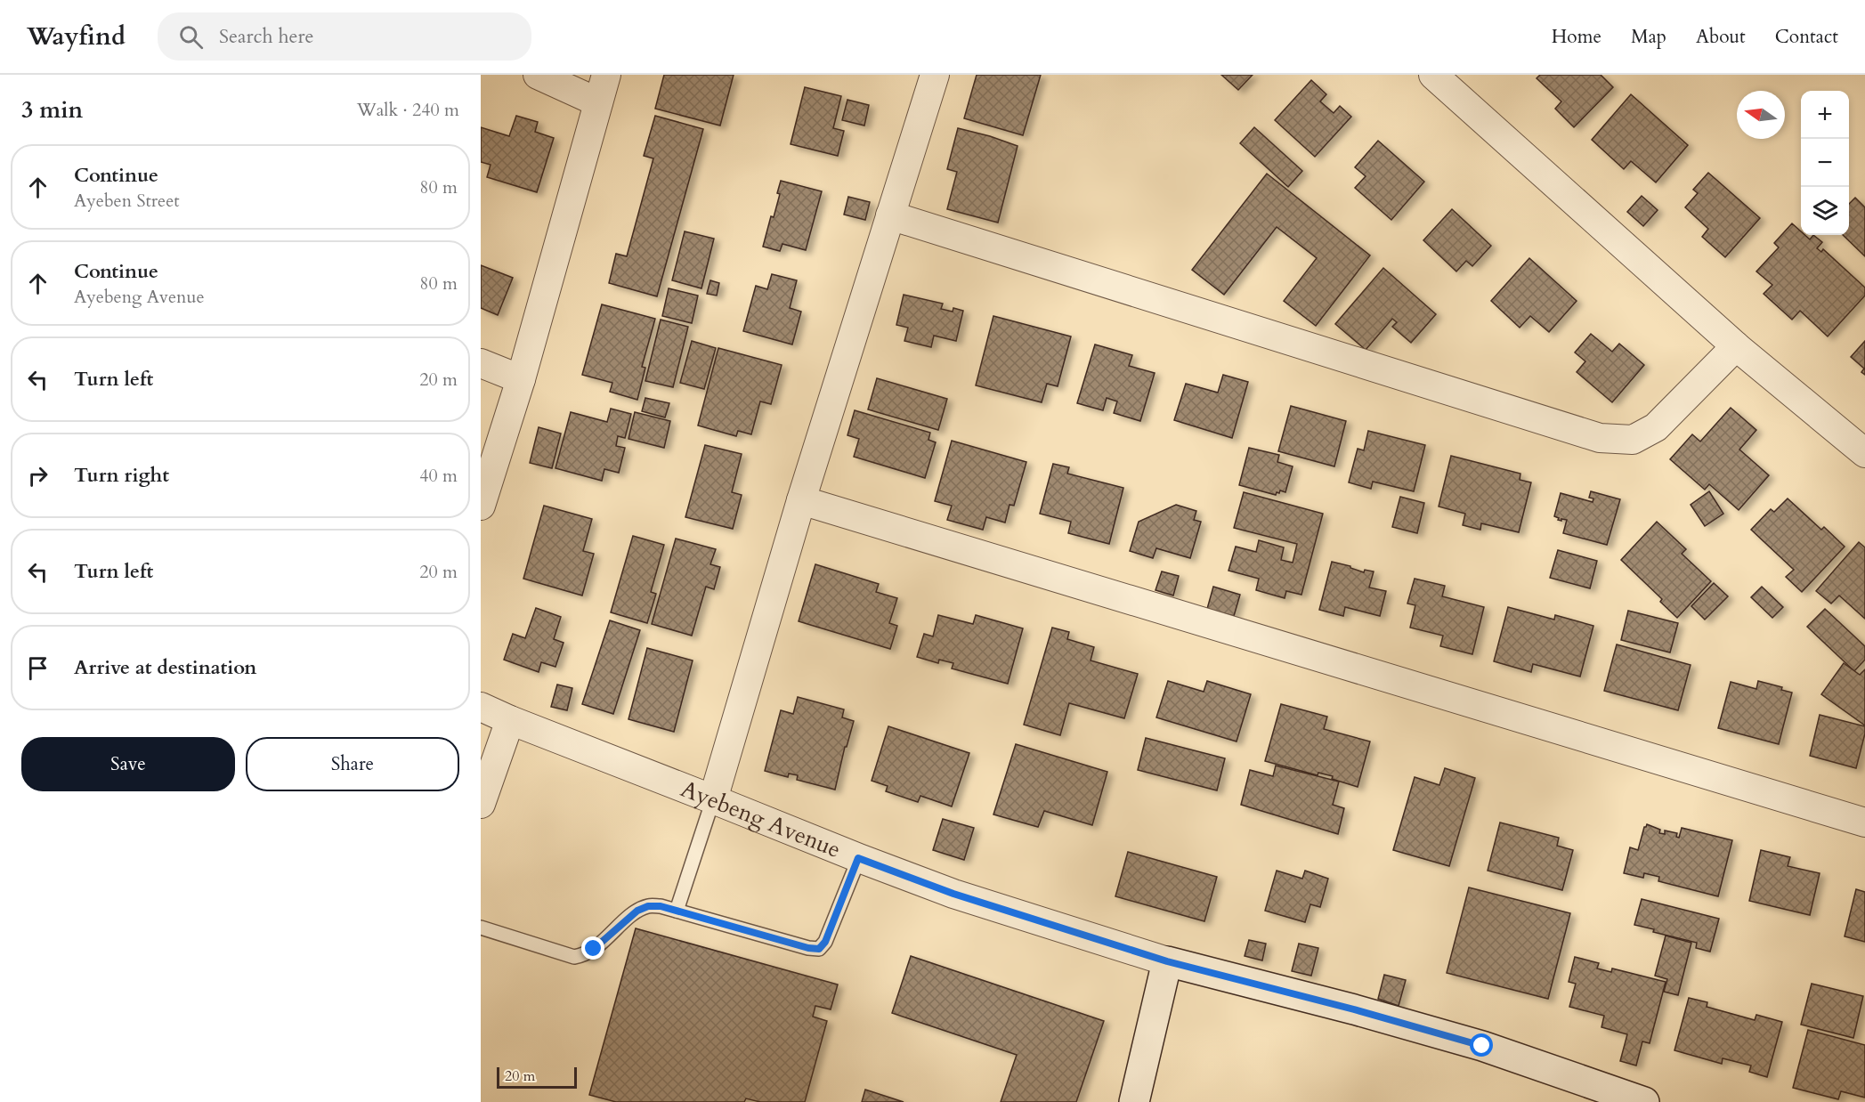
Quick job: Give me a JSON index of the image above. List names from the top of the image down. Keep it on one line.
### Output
{"streets":{"street":["Ayebeng Avenue"]},"scale_bar":"20 m","north":"left","page":{"header":"Wayfind","search":"Search here","nav":["Home","Map","About","Contact"],"heading":["3 min","Walk · 240 m"],"map_buttons":["+","−"],"list":[["Continue","Ayeben Street","80 m"],["Continue","Ayebeng Avenue","80 m"],["Turn left","20 m"],["Turn right","40 m"],["Turn left","20 m"],"Arrive at destination"],"buttons":["Save","Share"],"scale":"20 m"}}
